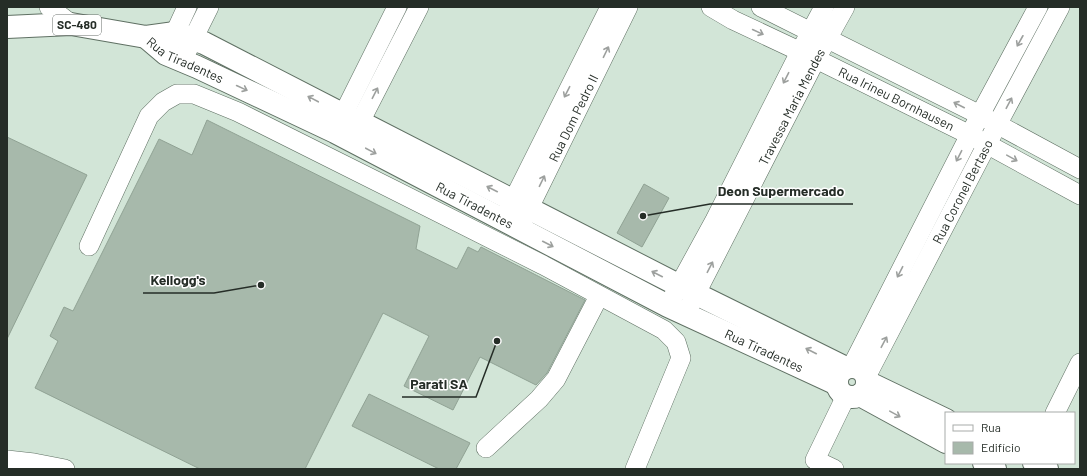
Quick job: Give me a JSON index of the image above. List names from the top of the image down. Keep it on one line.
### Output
{"streets":{"main road":["SC-480","Rua Tiradentes"],"street":["Rua Irineu Bornhausen","Travessa Maria Mendes","Rua Dom Pedro II","Rua Coronel Bertaso"]},"crossings":[["SC-480","Rua Tiradentes"],["Rua Tiradentes","Travessa Maria Mendes"],["Rua Tiradentes","Rua Dom Pedro II"],["Rua Tiradentes","Rua Coronel Bertaso"],["Rua Irineu Bornhausen","Travessa Maria Mendes"],["Rua Irineu Bornhausen","Rua Coronel Bertaso"]],"places":["Deon Supermercado","Kellogg's","Parati SA"],"legend":["Rua","Edifício"]}
